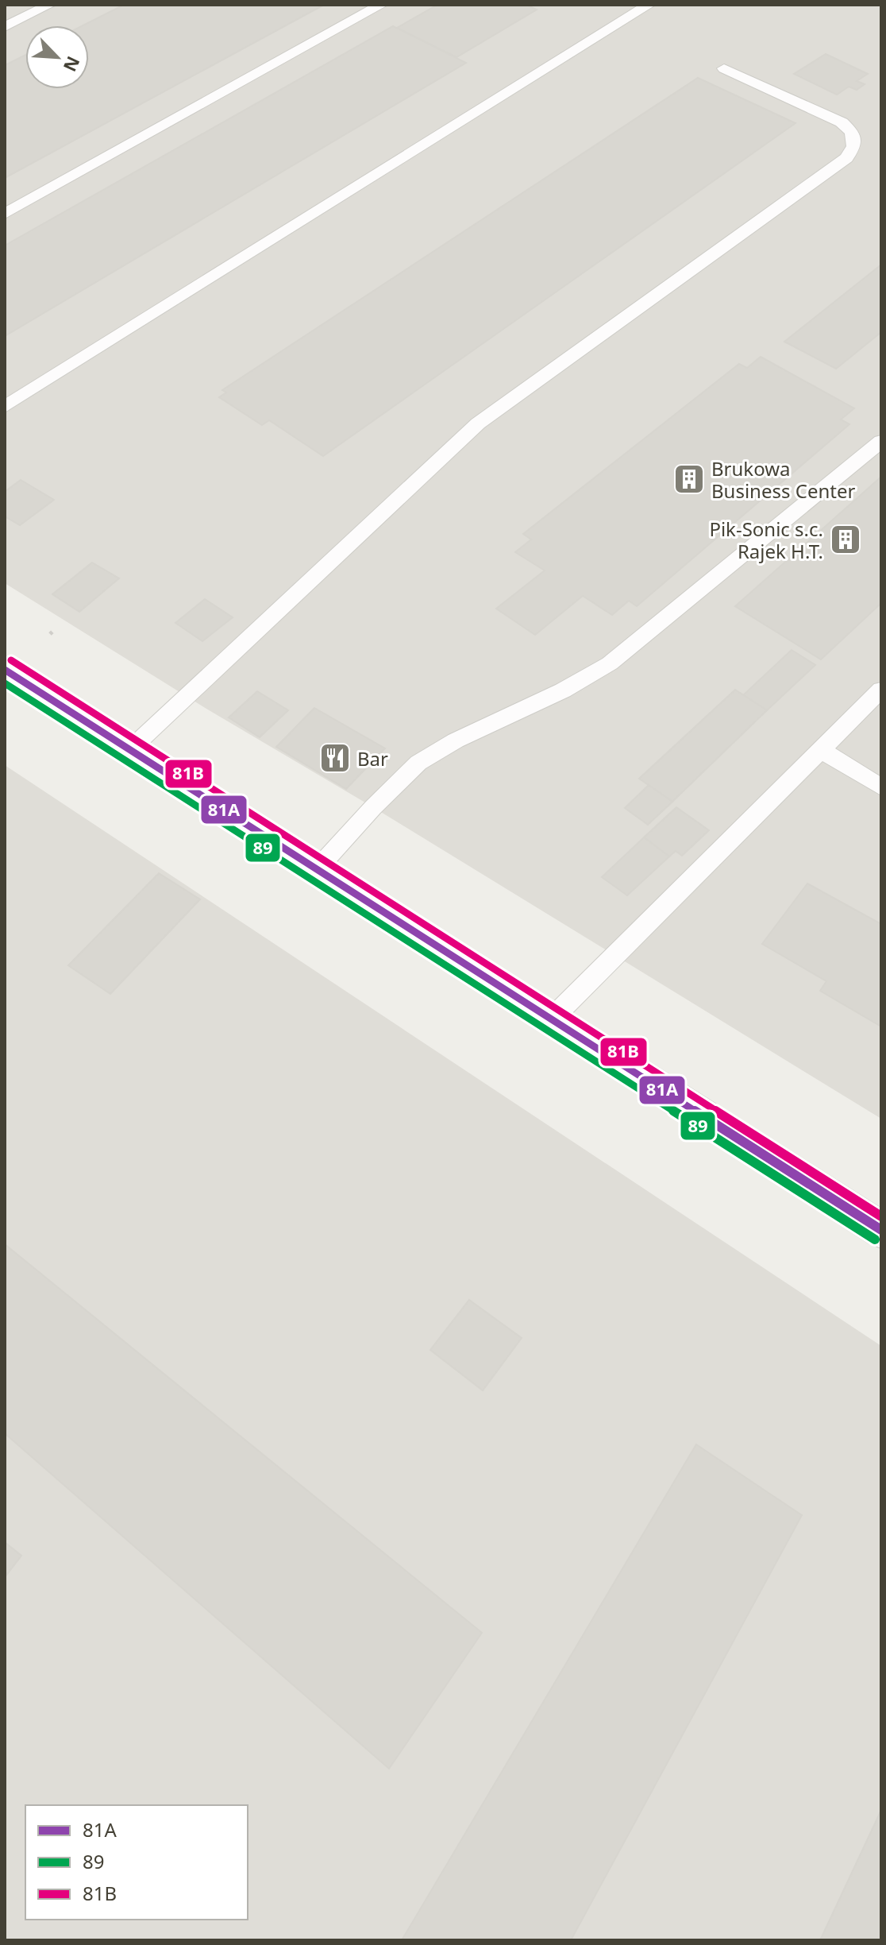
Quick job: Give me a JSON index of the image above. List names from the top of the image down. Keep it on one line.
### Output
{"places":{"building":["Brukowa Business Center","Pik-Sonic s.c. Rajek H.T."],"restaurant":["Bar"]},"lines":["transit line 81B","transit line 81A","transit line 89"],"legend":["81A","89","81B"],"north":"bottom right"}
